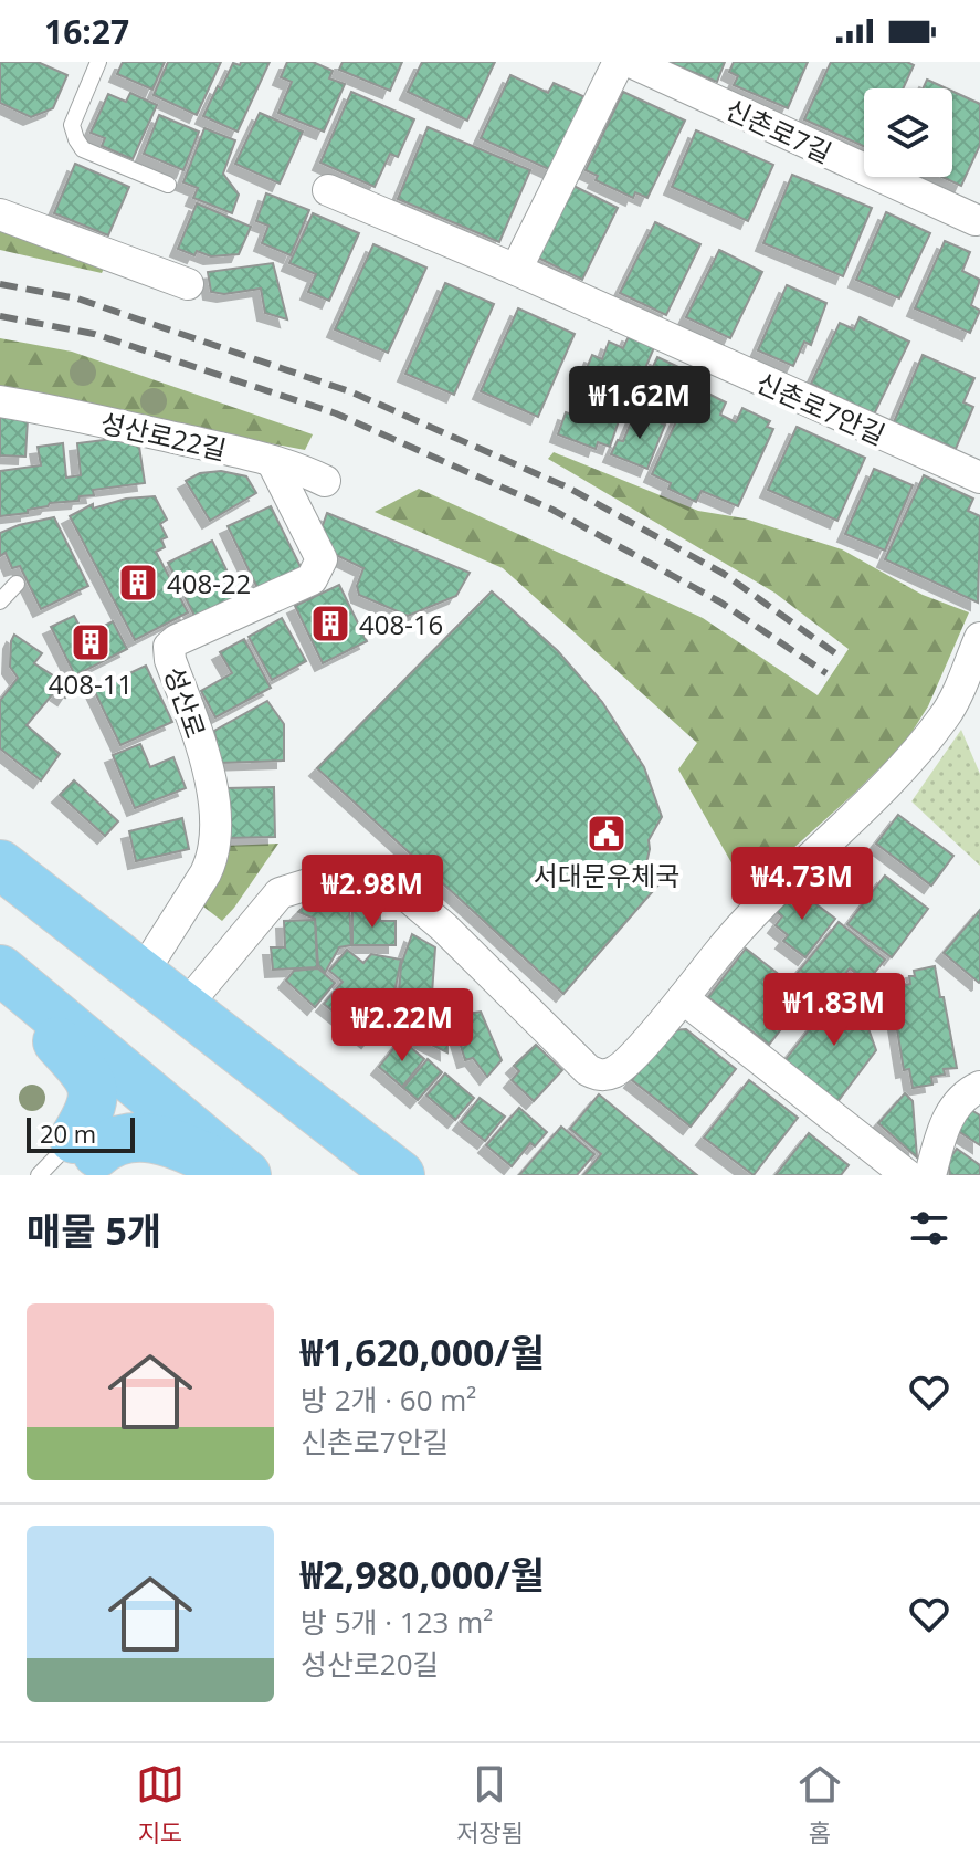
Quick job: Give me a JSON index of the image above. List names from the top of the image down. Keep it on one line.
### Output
{"streets":{"street":["신촌로7길","신촌로7안길","성산로22길","성산로"]},"crossings":[["성산로22길","성산로"]],"places":{"building":["408-22","408-16","408-11"],"public building":["서대문우체국"]},"scale_bar":"20 m","page":{"status":"16:27","price":["₩1.62M","₩4.73M","₩2.98M","₩1.83M","₩2.22M"],"scale":"20 m","heading":"매물 5개","list":[{"name":"₩1,620,000/월","note":"방 2개 · 60 m² · 신촌로7안길"},{"name":"₩2,980,000/월","note":"방 5개 · 123 m² · 성산로20길"}],"tabs":["지도","저장됨","홈"]}}
